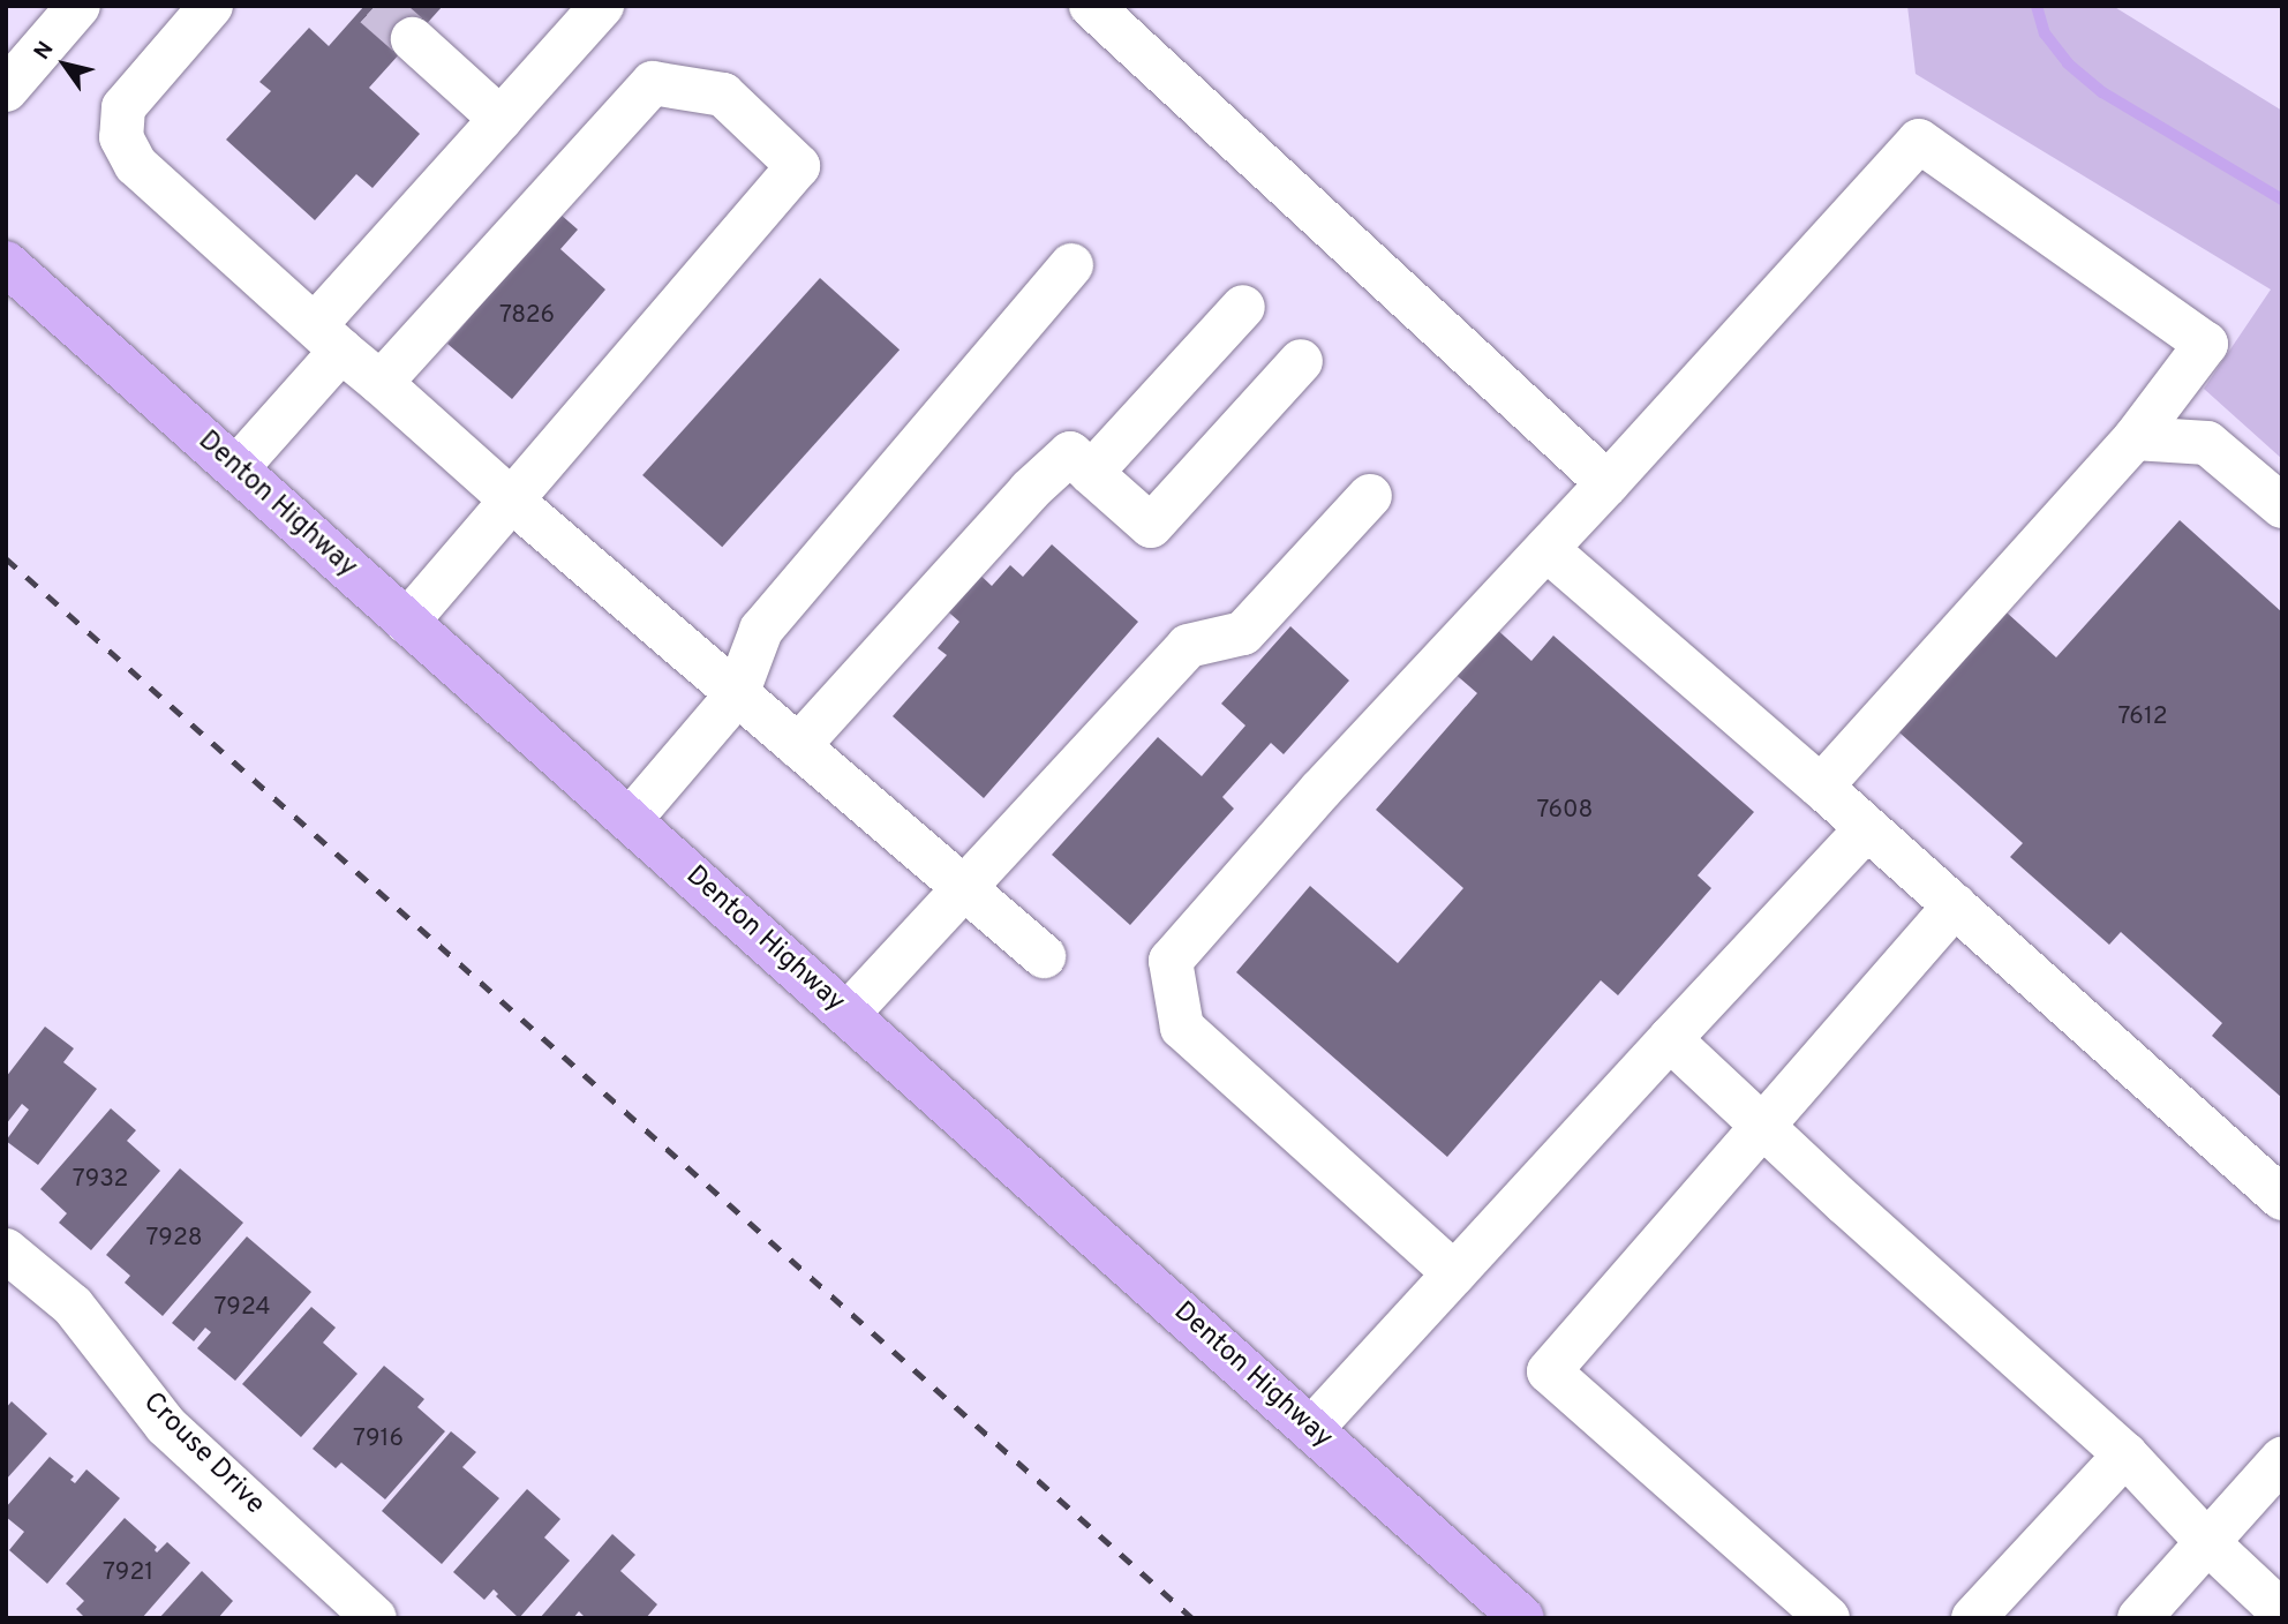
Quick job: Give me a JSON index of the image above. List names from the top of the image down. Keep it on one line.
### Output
{"streets":{"main road":["Denton Highway"],"street":["Crouse Drive"]},"house_numbers":["7826","7612","7608","7932","7928","7924","7916","7921"],"north":"top left"}
